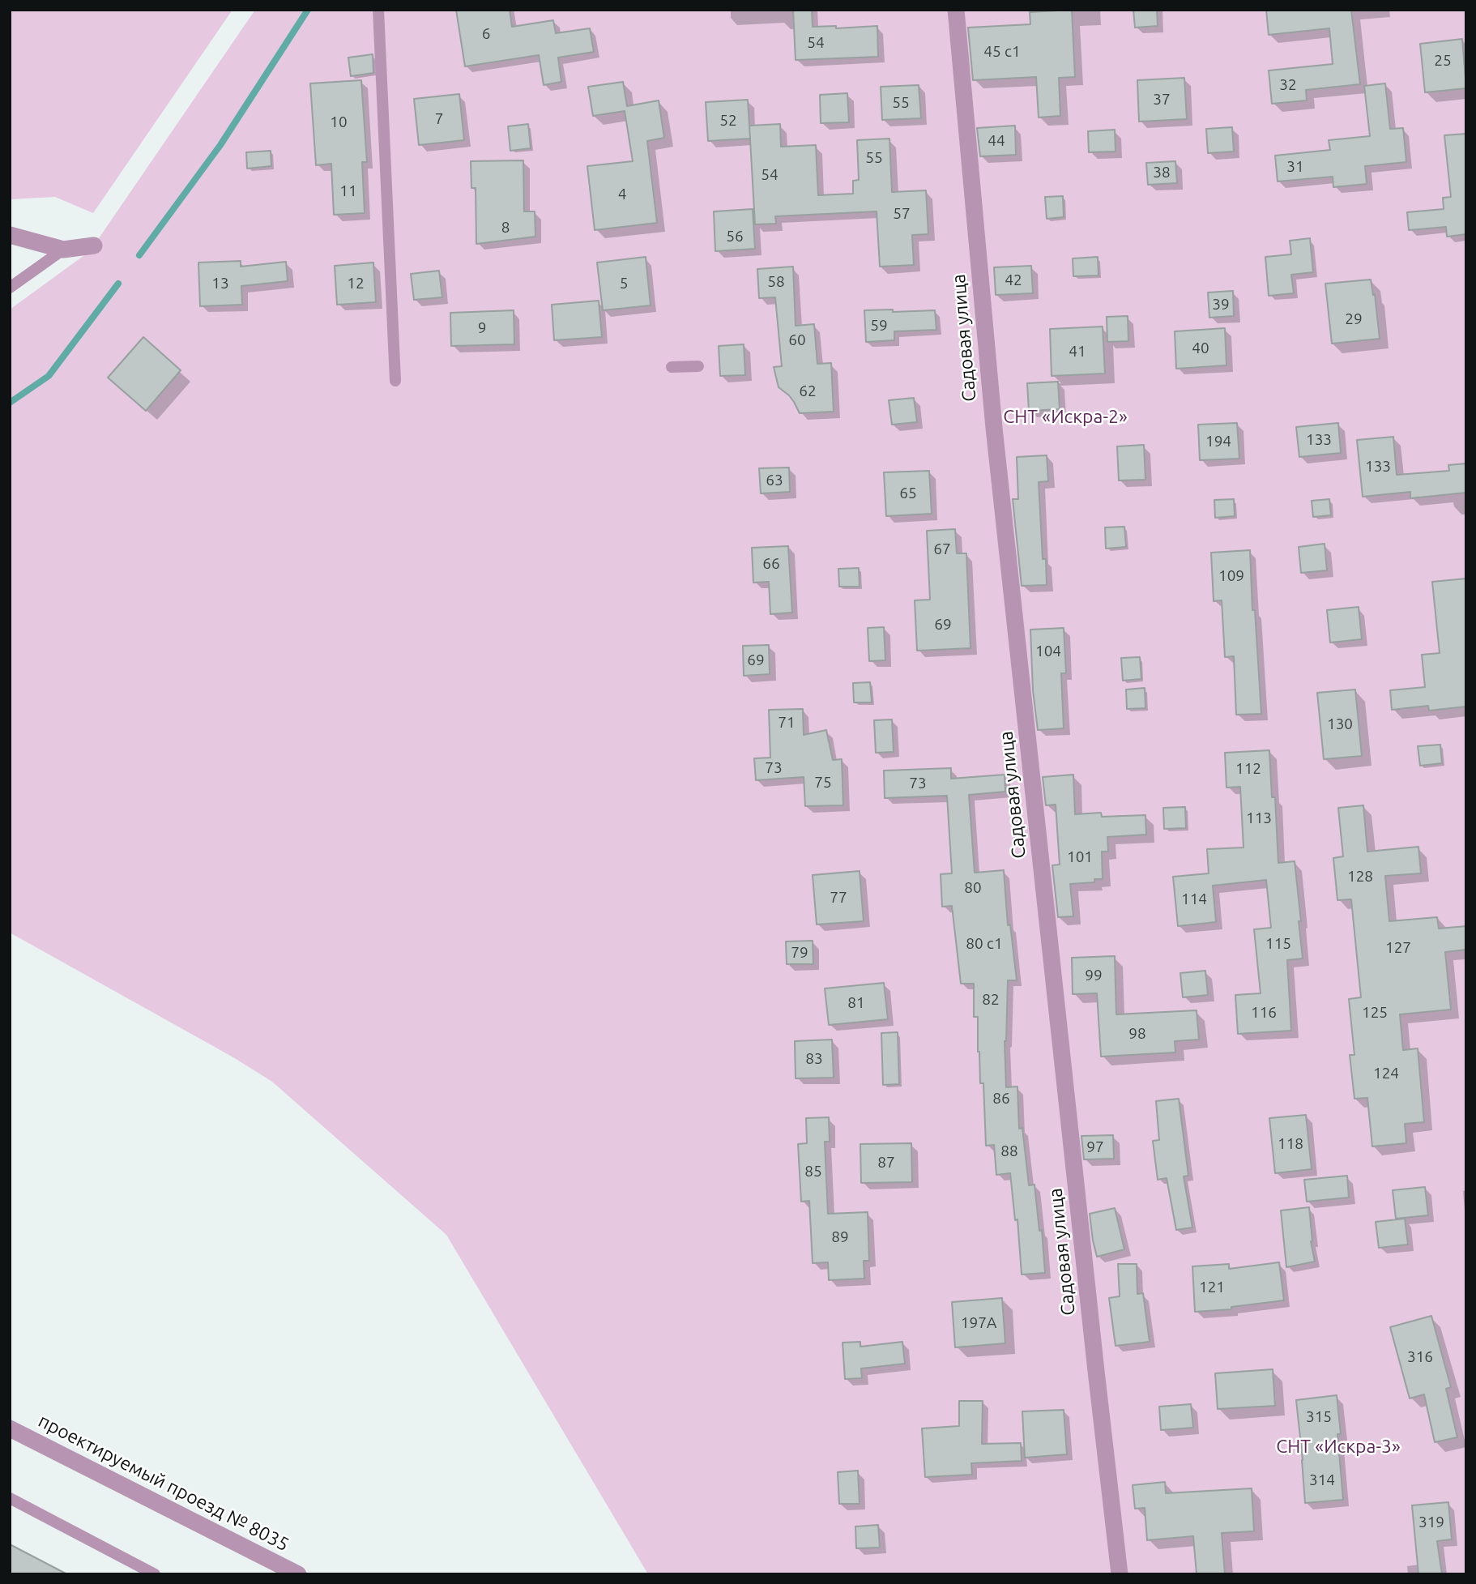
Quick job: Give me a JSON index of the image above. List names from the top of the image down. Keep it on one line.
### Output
{"streets":{"street":["Садовая улица","проектируемый проезд № 8035"]},"parks":["СНТ «Искра-2»","СНТ «Искра-3»"],"house_numbers":["6","54","45 с1","25","32","37","55","7","52","10","44","55","31","38","54","11","4","57","8","56","42","58","13","12","5","39","29","59","9","60","40","41","62","133","194","133","63","65","67","66","109","69","104","69","71","130","73","112","75","73","113","101","128","80","77","114","80 с1","115","127","79","99","82","81","116","125","98","83","124","86","118","97","88","87","85","89","121","197А","316","315","314","319"]}
